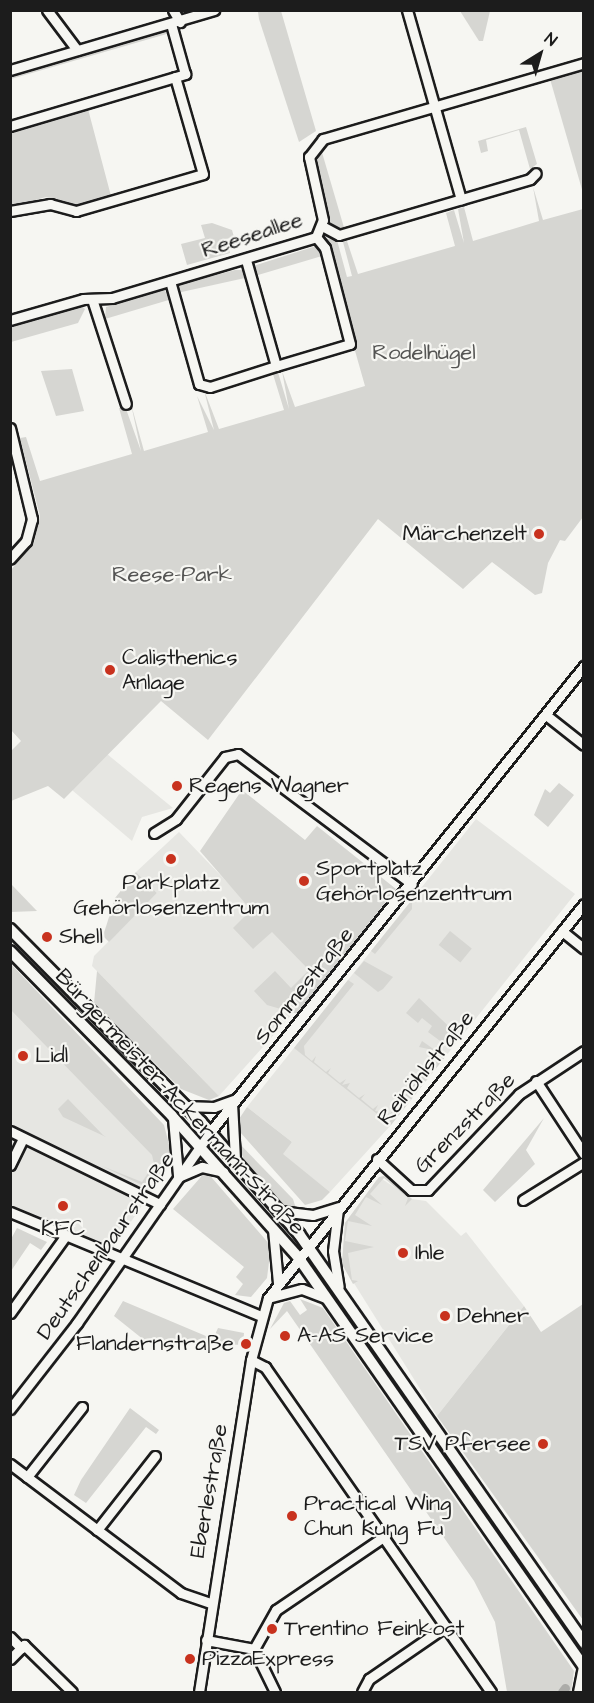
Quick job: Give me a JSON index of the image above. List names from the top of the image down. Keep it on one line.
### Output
{"streets":{"main road":["Bürgermeister-Ackermann-Straße"],"street":["Reeseallee","Sommestraße","Reinöhlstraße","Grenzstraße","Deutschenbaurstraße","Eberlestraße"]},"crossings":[["Sommestraße","Bürgermeister-Ackermann-Straße"],["Sommestraße","Deutschenbaurstraße"],["Reinöhlstraße","Bürgermeister-Ackermann-Straße"],["Reinöhlstraße","Grenzstraße"],["Reinöhlstraße","Eberlestraße"],["Bürgermeister-Ackermann-Straße","Deutschenbaurstraße"],["Bürgermeister-Ackermann-Straße","Eberlestraße"]],"parks":["Rodelhügel","Reese-Park"],"places":["Märchenzelt","Calisthenics Anlage","Regens Wagner","Parkplatz Gehörlosenzentrum","Sportplatz Gehörlosenzentrum","Shell","Lidl","KFC","Ihle","Dehner","A-AS Service","Flandernstraße","TSV Pfersee","Practical Wing Chun Kung Fu","Trentino Feinkost","PizzaExpress"],"north":"top right"}
